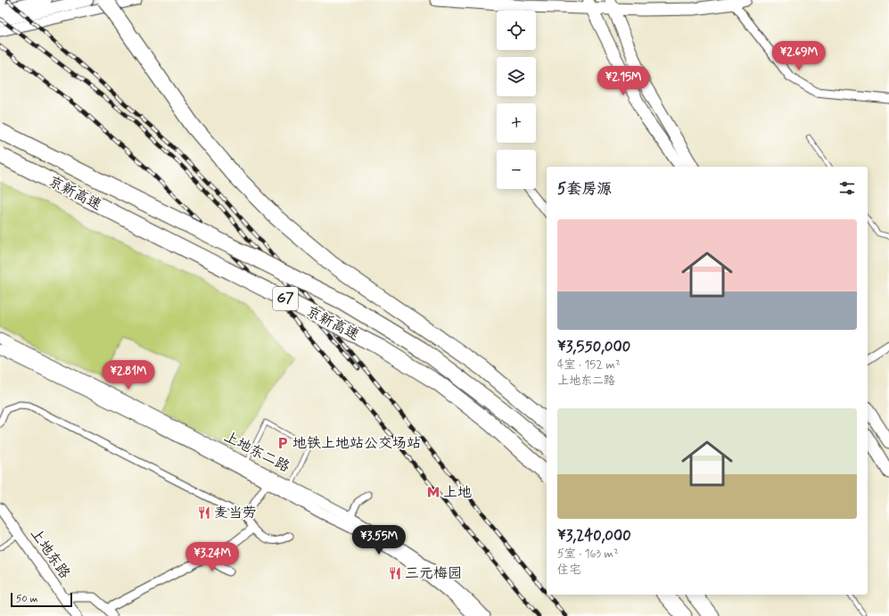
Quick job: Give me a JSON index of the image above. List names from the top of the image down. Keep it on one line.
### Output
{"streets":{"highway":["京新高速","G7"],"street":["上地东二路","上地东路"]},"places":{"parking":["地铁上地站公交场站"],"metro station":["上地"],"restaurant":["麦当劳","三元梅园"]},"scale_bar":"50 m","page":{"map_buttons":["+","−"],"price":["¥2.69M","¥2.15M","¥2.81M","¥3.55M","¥3.24M"],"heading":"5套房源","list":[{"name":"¥3,550,000","note":"4室 · 152 m² · 上地东二路"},{"name":"¥3,240,000","note":"5室 · 163 m² · 住宅"}],"scale":"50 m"}}
